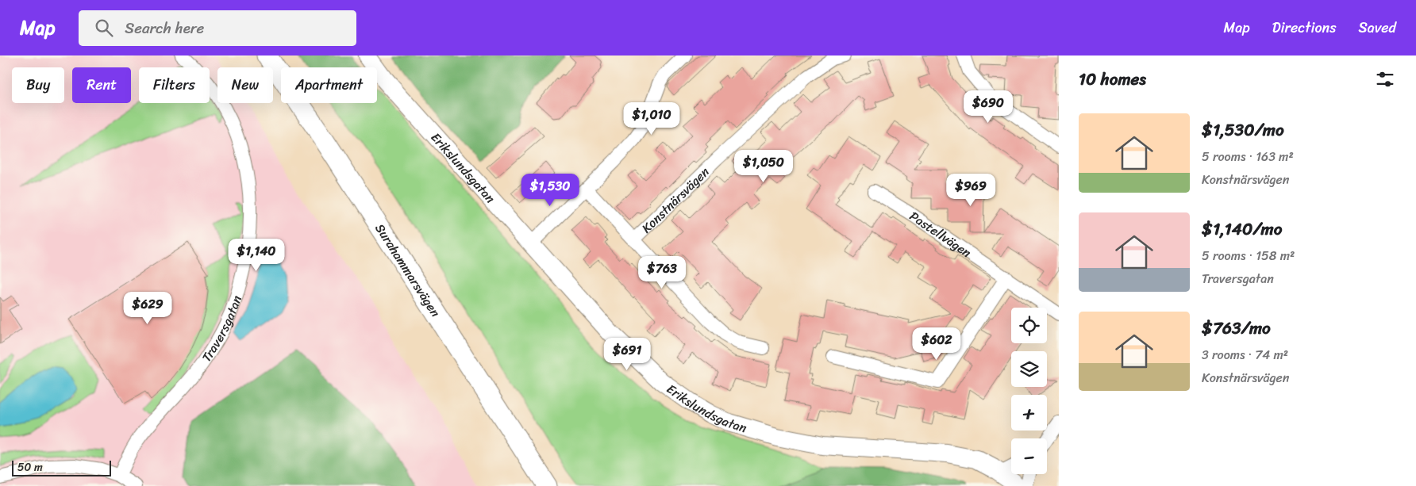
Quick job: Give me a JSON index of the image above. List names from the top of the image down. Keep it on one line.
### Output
{"streets":{"main road":["Surahammarsvägen"],"street":["Erikslundsgatan","Konstnärsvägen","Pastellvägen","Traversgatan"]},"scale_bar":"50 m","page":{"header":"Map","search":"Search here","nav":["Map","Directions","Saved"],"heading":"10 homes","chip":["Buy","Rent","Filters","New","Apartment"],"price":["$690","$1,010","$1,050","$1,530","$969","$1,140","$763","$629","$602","$691"],"list":[{"name":"$1,530/mo","note":"5 rooms · 163 m² · Konstnärsvägen"},{"name":"$1,140/mo","note":"5 rooms · 158 m² · Traversgatan"},{"name":"$763/mo","note":"3 rooms · 74 m² · Konstnärsvägen"}],"map_buttons":["+","−"],"scale":"50 m"}}
